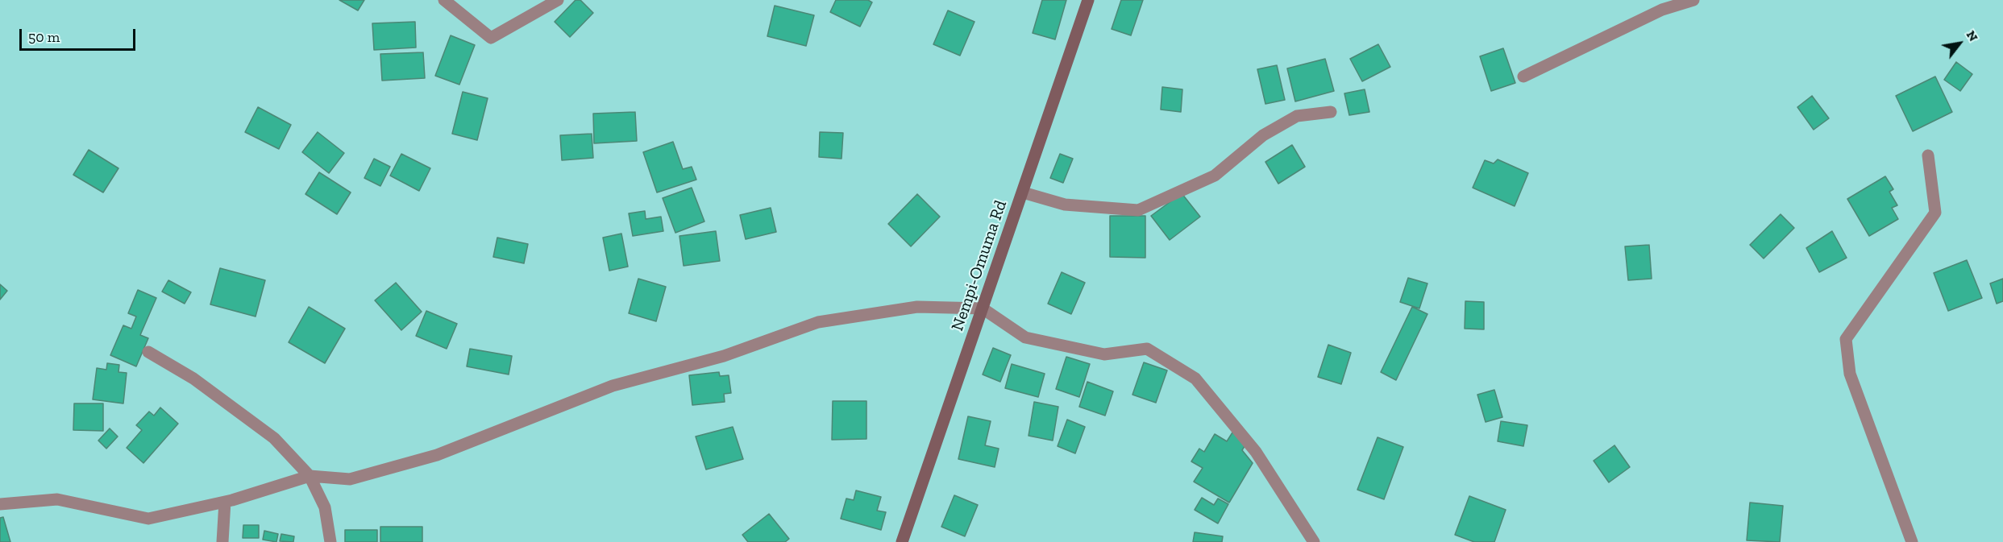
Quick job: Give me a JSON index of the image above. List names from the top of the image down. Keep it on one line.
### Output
{"streets":{"street":["Nempi-Omuma Rd"]},"scale_bar":"50 m","north":"top right"}
